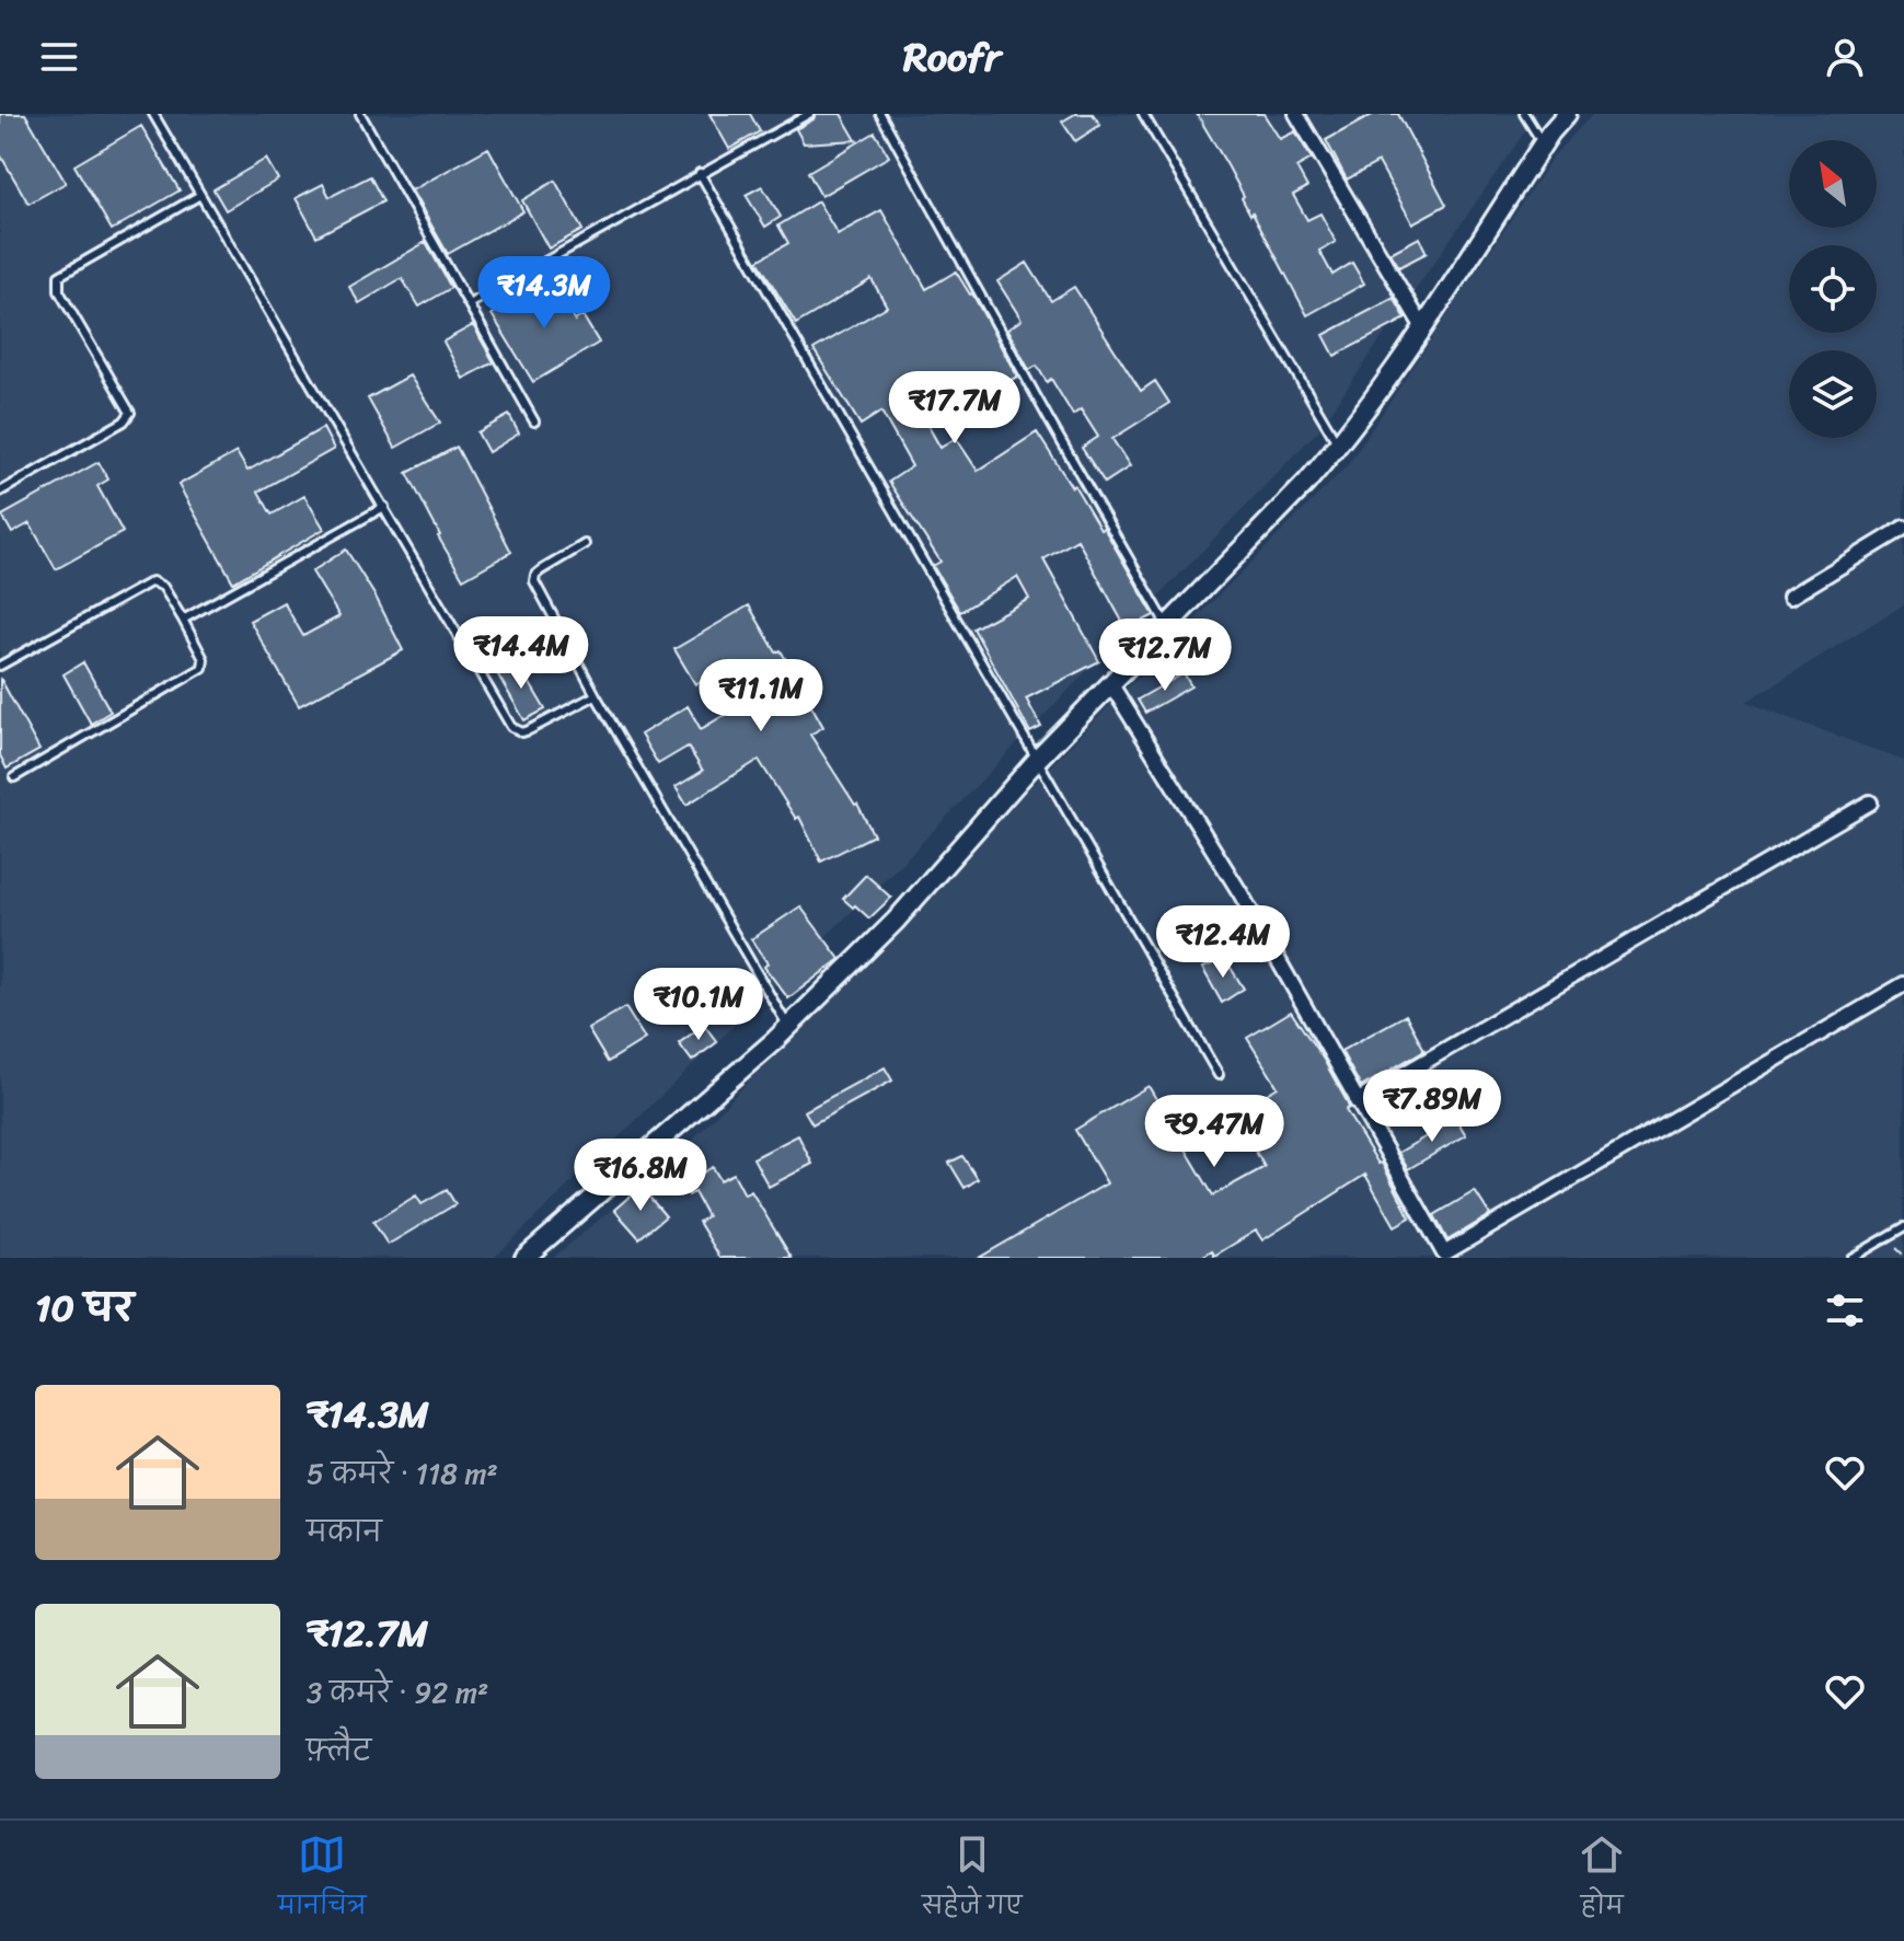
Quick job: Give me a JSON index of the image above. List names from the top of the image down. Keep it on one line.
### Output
{"north":"top left","page":{"header":"Roofr","price":["₹14.3M","₹17.7M","₹14.4M","₹12.7M","₹11.1M","₹12.4M","₹10.1M","₹7.89M","₹9.47M","₹16.8M"],"heading":"10 घर","list":[{"name":"₹14.3M","note":"5 कमरे · 118 m² · मकान"},{"name":"₹12.7M","note":"3 कमरे · 92 m² · फ़्लैट"}],"tabs":["मानचित्र","सहेजे गए","होम"]}}
